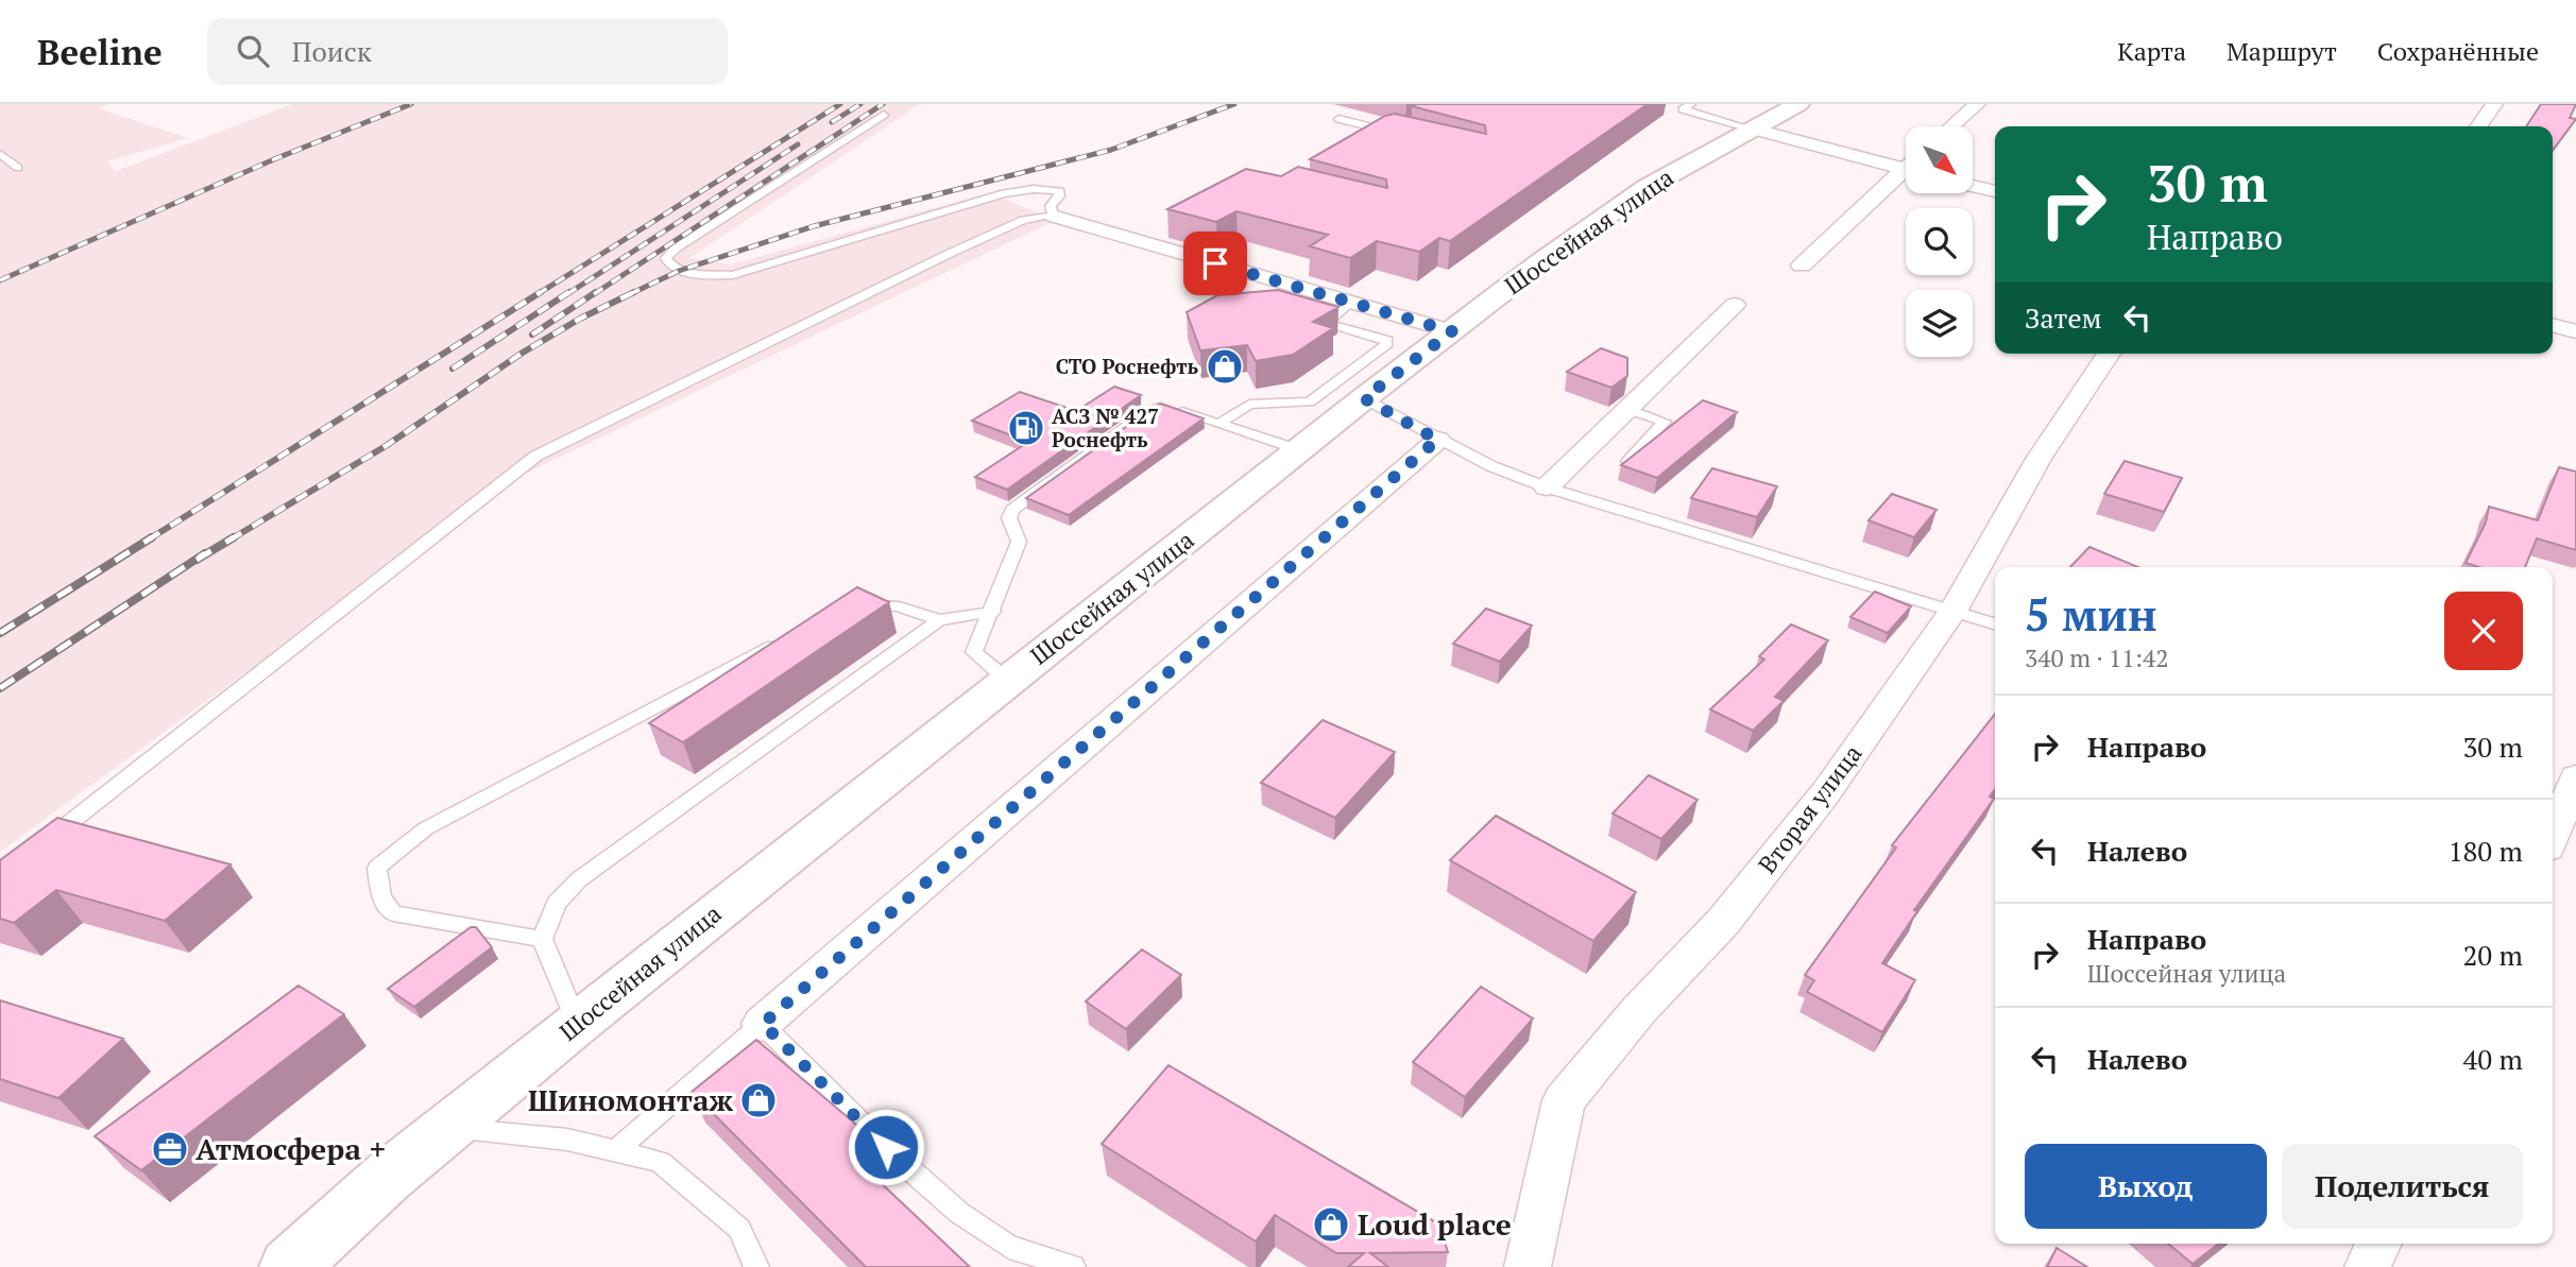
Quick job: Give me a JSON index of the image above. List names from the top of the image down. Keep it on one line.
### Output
{"streets":{"main road":["Шоссейная улица"],"street":["Вторая улица"]},"places":{"shop":["СТО Роснефть","Шиномонтаж","Loud place"],"fuel station":["АСЗ № 427 Роснефть"],"office":["Атмосфера +"]},"north":"bottom right","page":{"header":"Beeline","search":"Поиск","nav":["Карта","Маршрут","Сохранённые"],"turn":["30 m","Направо"],"then":"Затем","heading":["5 мин","340 m · 11:42"],"list":[{"name":"Направо","value":"30 m"},{"name":"Налево","value":"180 m"},{"name":"Направо","note":"Шоссейная улица","value":"20 m"},{"name":"Налево","value":"40 m"}],"buttons":["Выход","Поделиться"]}}
